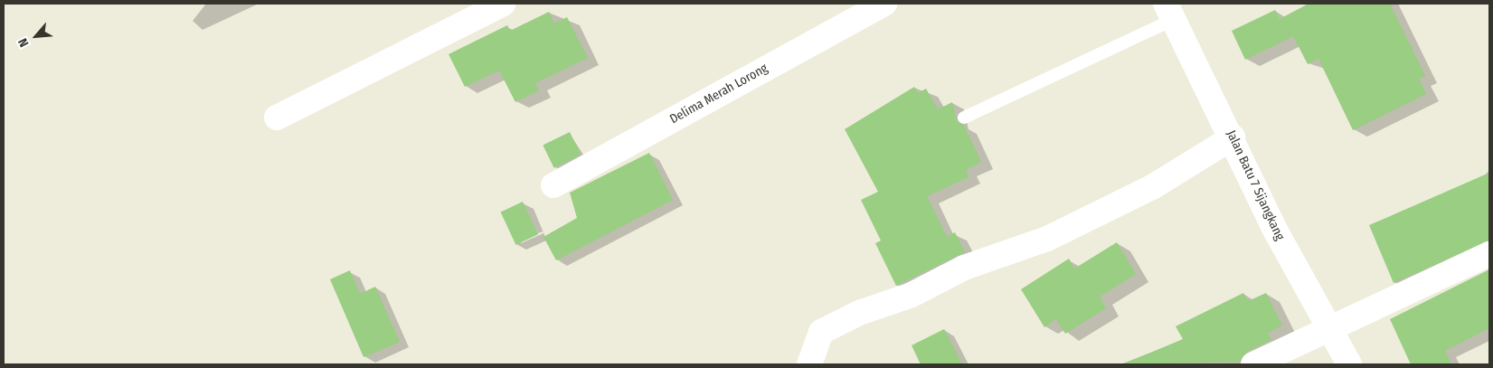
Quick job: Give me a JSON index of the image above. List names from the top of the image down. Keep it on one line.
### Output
{"streets":{"street":["Delima Merah Lorong","Jalan Batu 7 Sijangkang"]},"north":"bottom left"}
